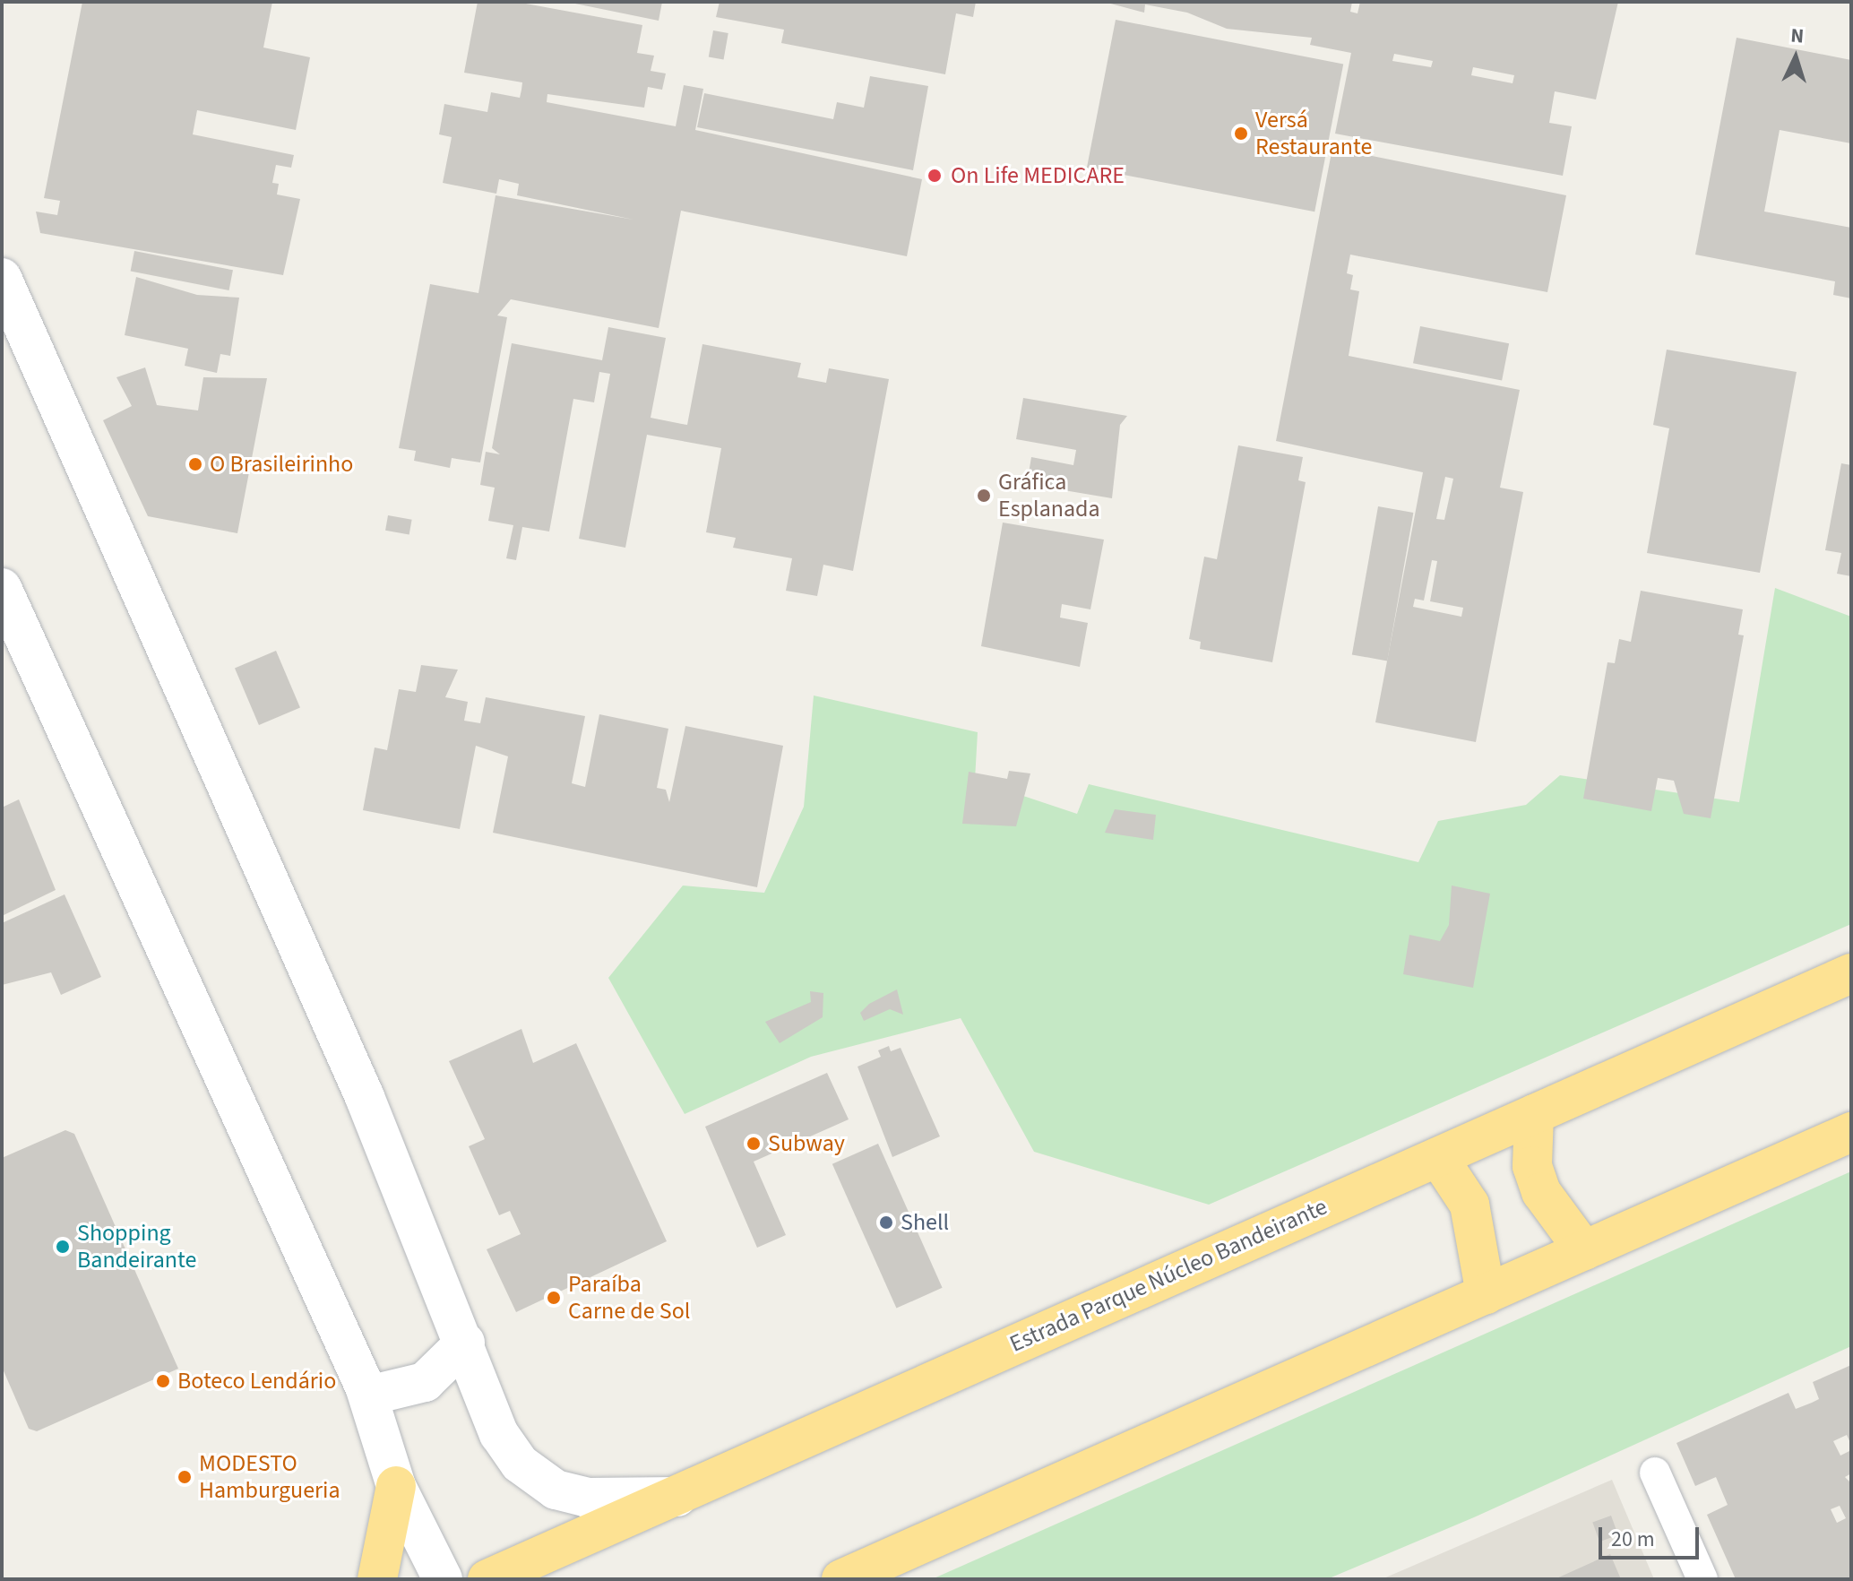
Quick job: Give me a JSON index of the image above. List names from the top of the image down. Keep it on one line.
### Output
{"streets":{"highway":["Estrada Parque Núcleo Bandeirante"]},"places":["Versá Restaurante","On Life MEDICARE","O Brasileirinho","Gráfica Esplanada","Subway","Shell","Shopping Bandeirante","Paraíba Carne de Sol","Boteco Lendário","MODESTO Hamburgueria"],"scale_bar":"20 m","north":"top"}
